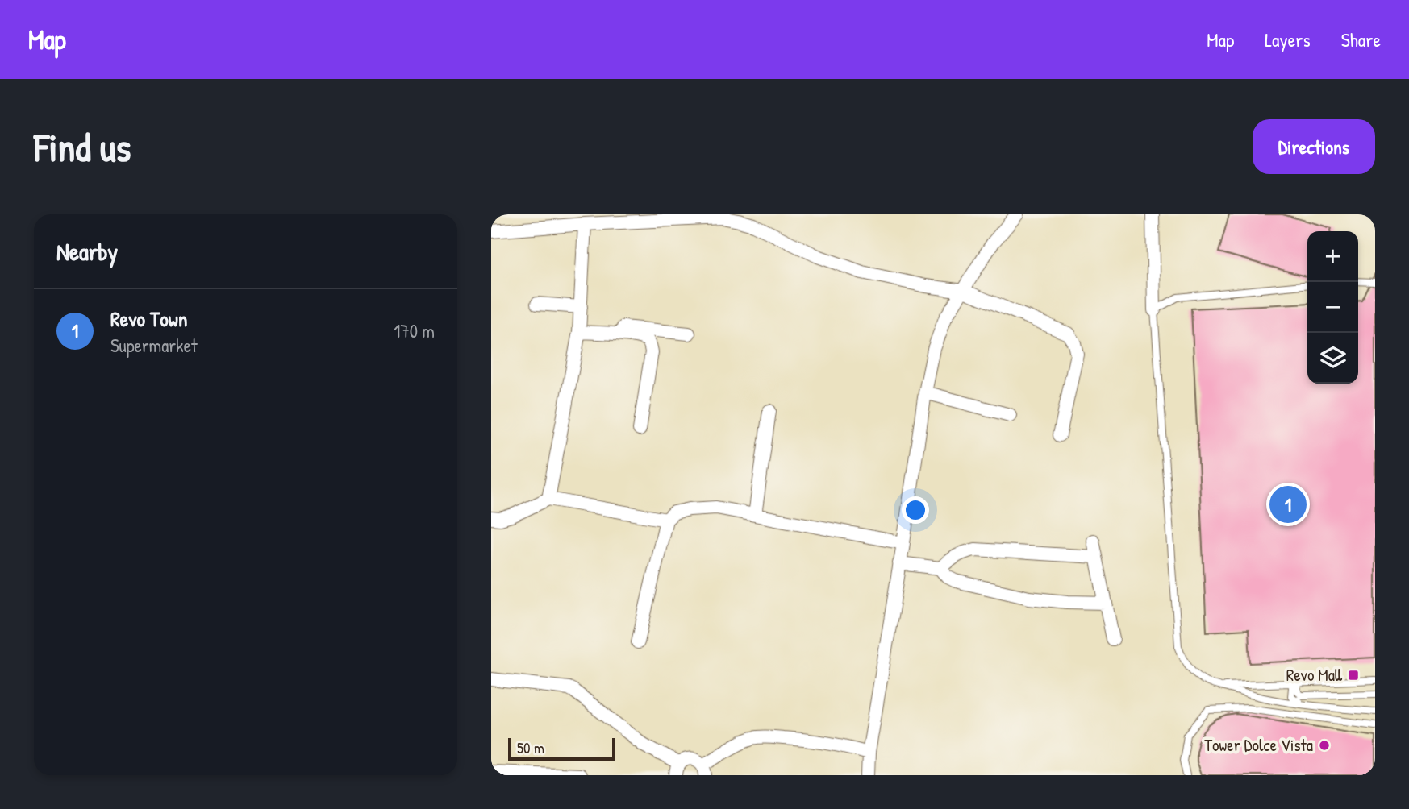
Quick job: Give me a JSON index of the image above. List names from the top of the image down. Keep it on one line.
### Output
{"places":{"transit":["Revo Mall"],"other":["Tower Dolce Vista"]},"scale_bar":"50 m","page":{"header":"Map","nav":["Map","Layers","Share"],"buttons":"Directions","title":"Find us","heading":"Nearby","map_buttons":["+","−"],"list":[{"mark":"1","name":"Revo Town","note":"Supermarket","value":"170 m"}],"pins":"1","scale":"50 m"}}
